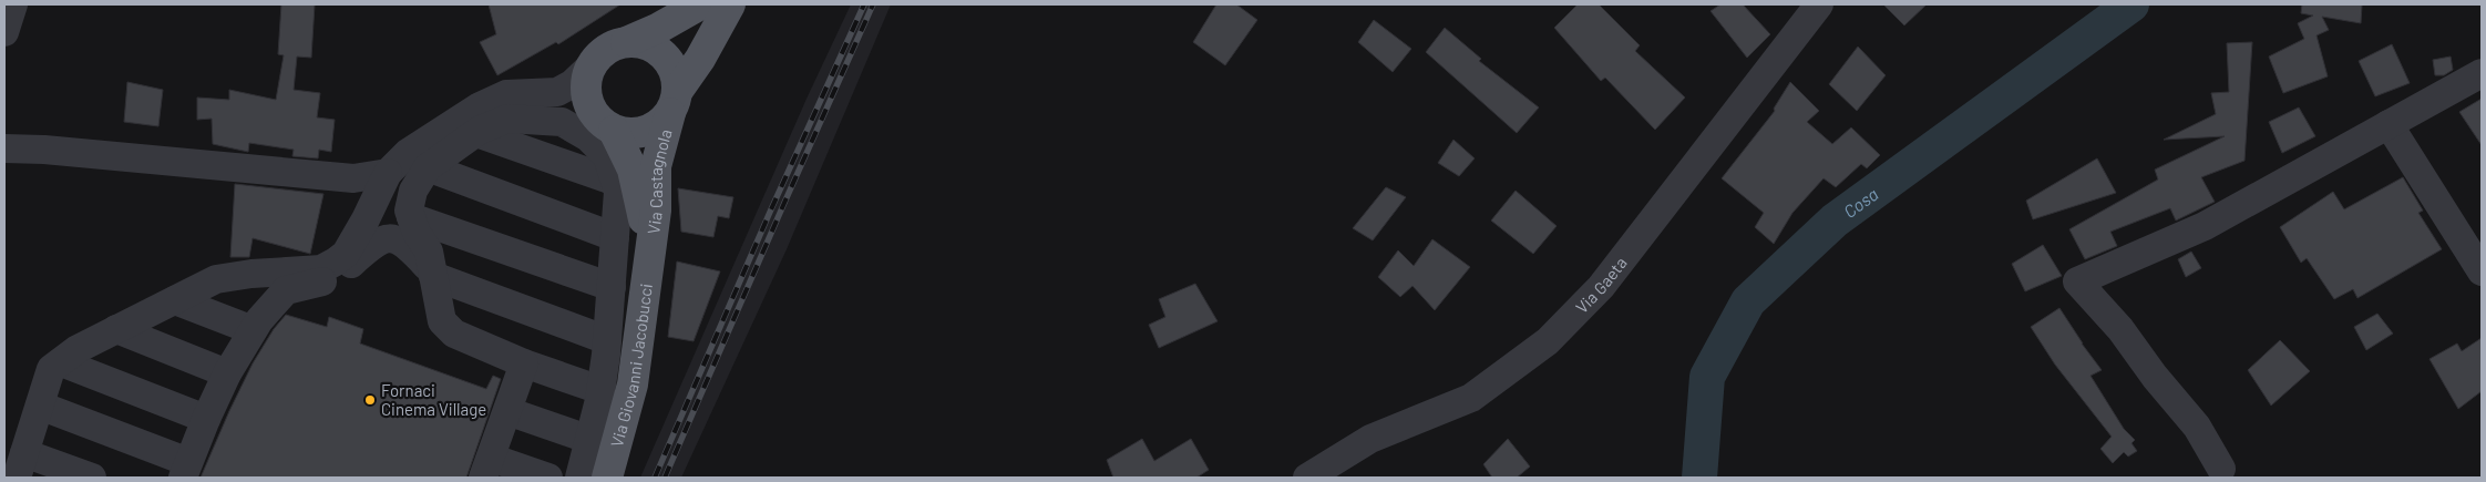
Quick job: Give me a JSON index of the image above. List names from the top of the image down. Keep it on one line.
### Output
{"streets":{"main road":["Via Castagnola","Via Giovanni Jacobucci"],"street":["Via Gaeta"]},"crossings":[["Via Castagnola","Via Giovanni Jacobucci"]],"water":["Cosa"],"places":["Fornaci Cinema Village"]}
